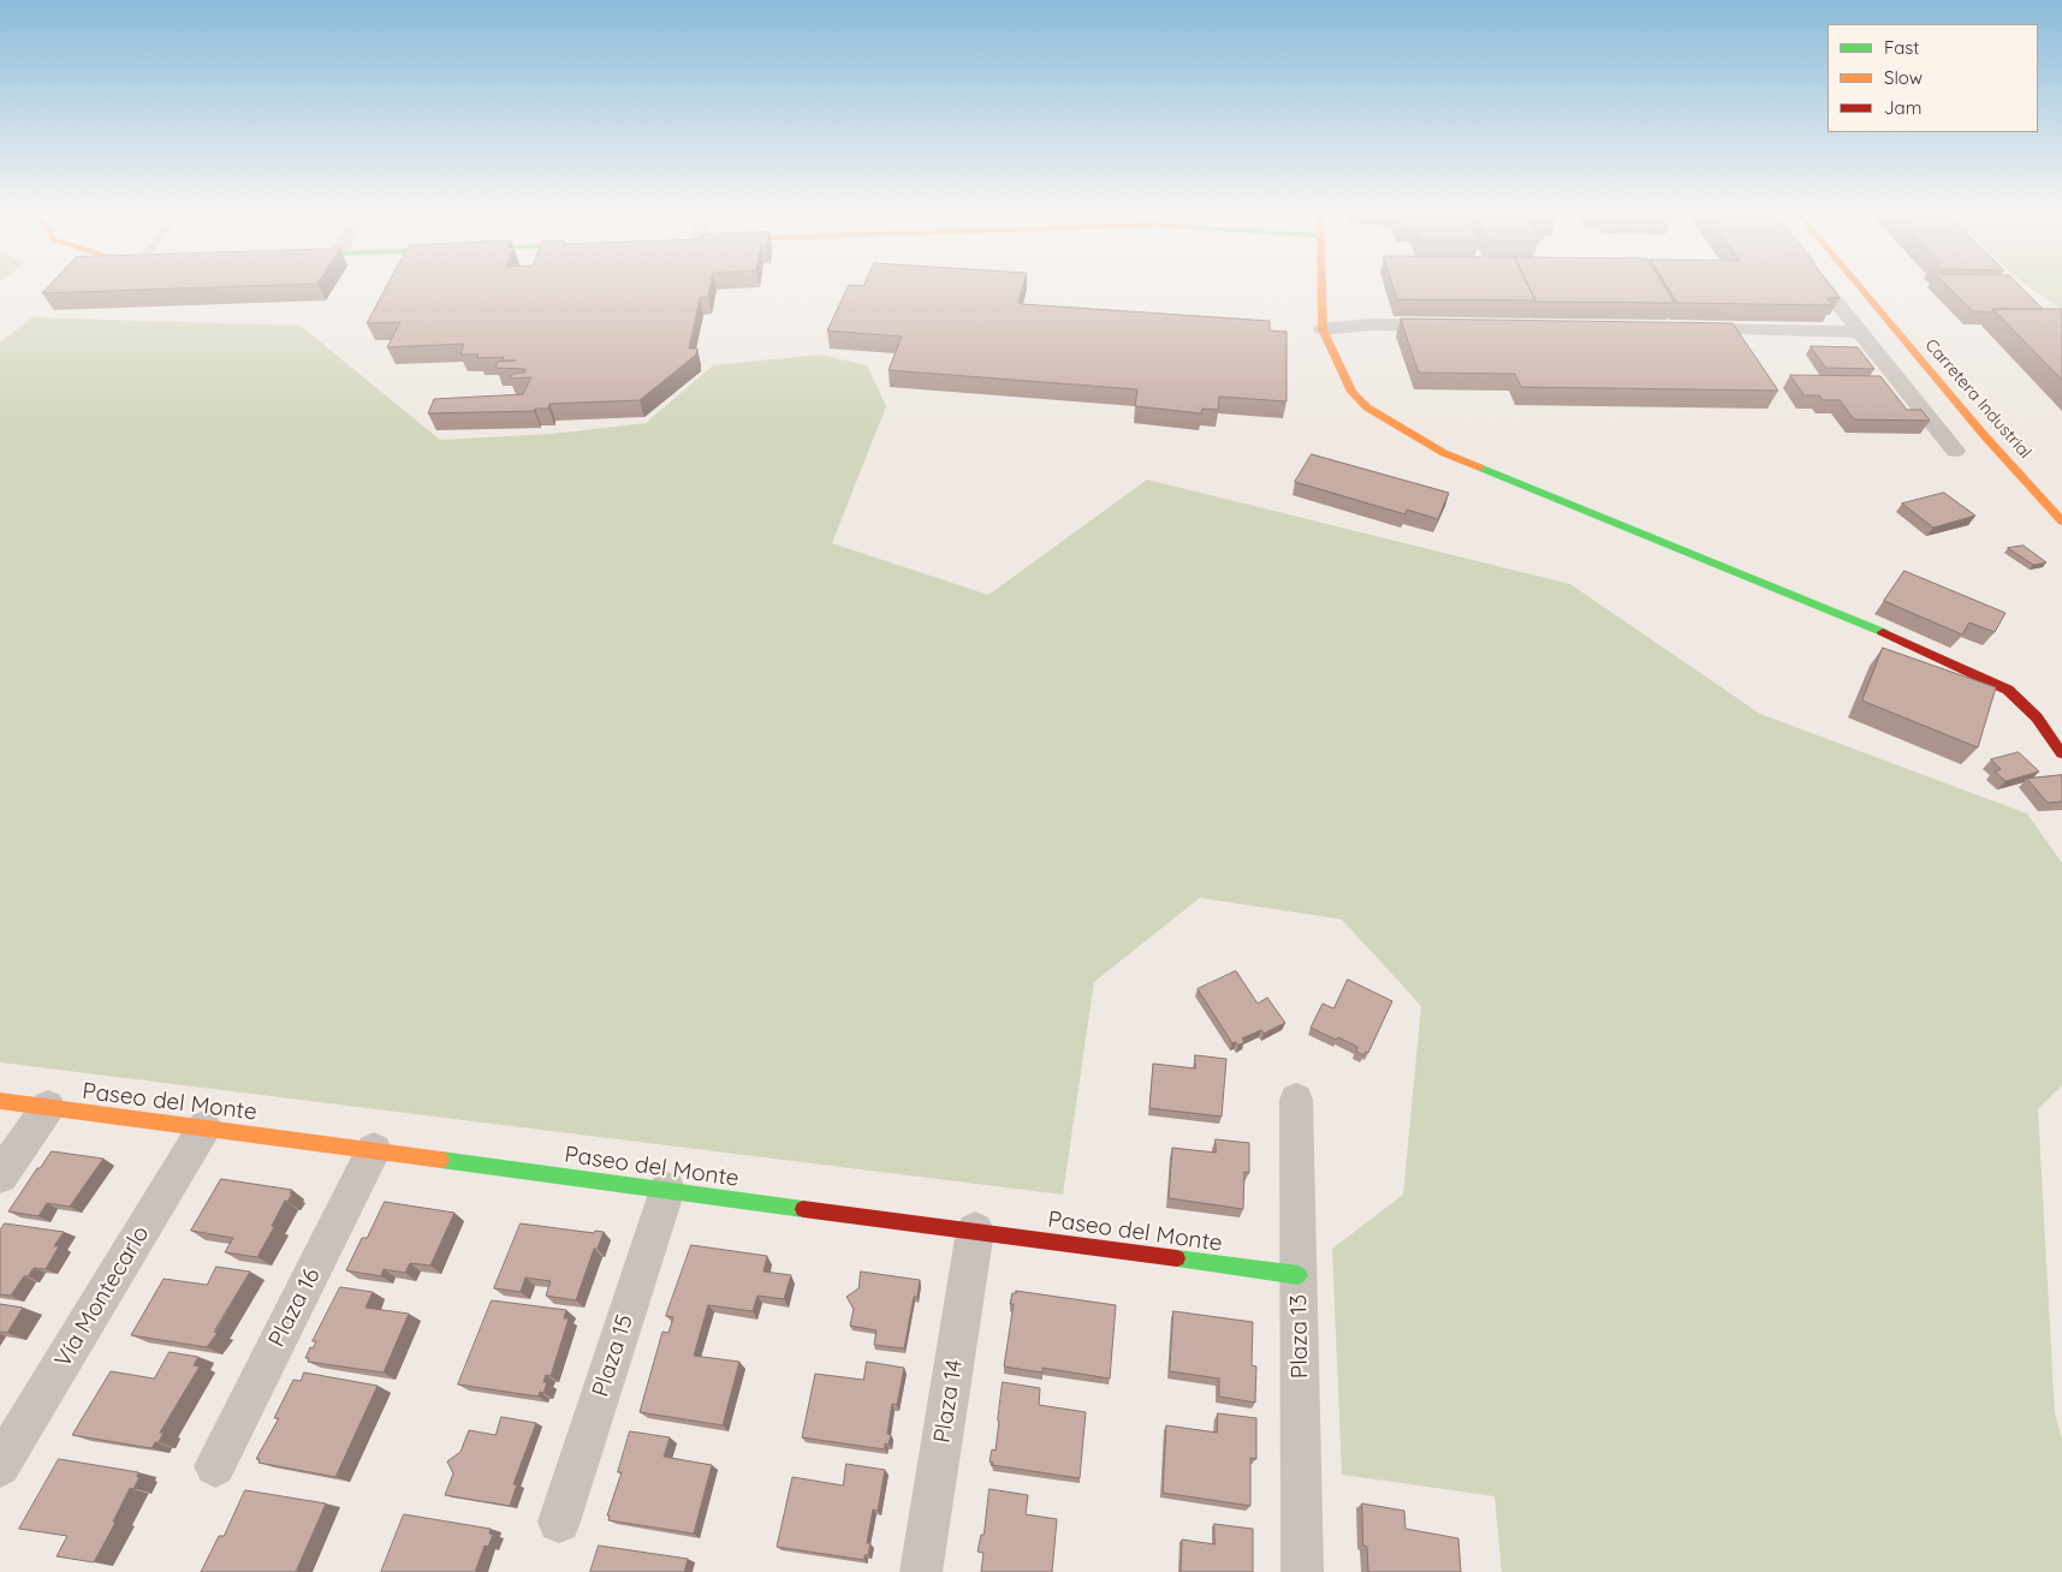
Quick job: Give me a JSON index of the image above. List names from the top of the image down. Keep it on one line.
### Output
{"streets":{"street":["Carretera Industrial","Paseo del Monte","Vía Montecarlo","Plaza 16","Plaza 13","Plaza 15","Plaza 14"]},"crossings":[["Paseo del Monte","Vía Montecarlo"],["Paseo del Monte","Plaza 16"],["Paseo del Monte","Plaza 13"],["Paseo del Monte","Plaza 15"],["Paseo del Monte","Plaza 14"]],"legend":["Fast","Slow","Jam"]}
